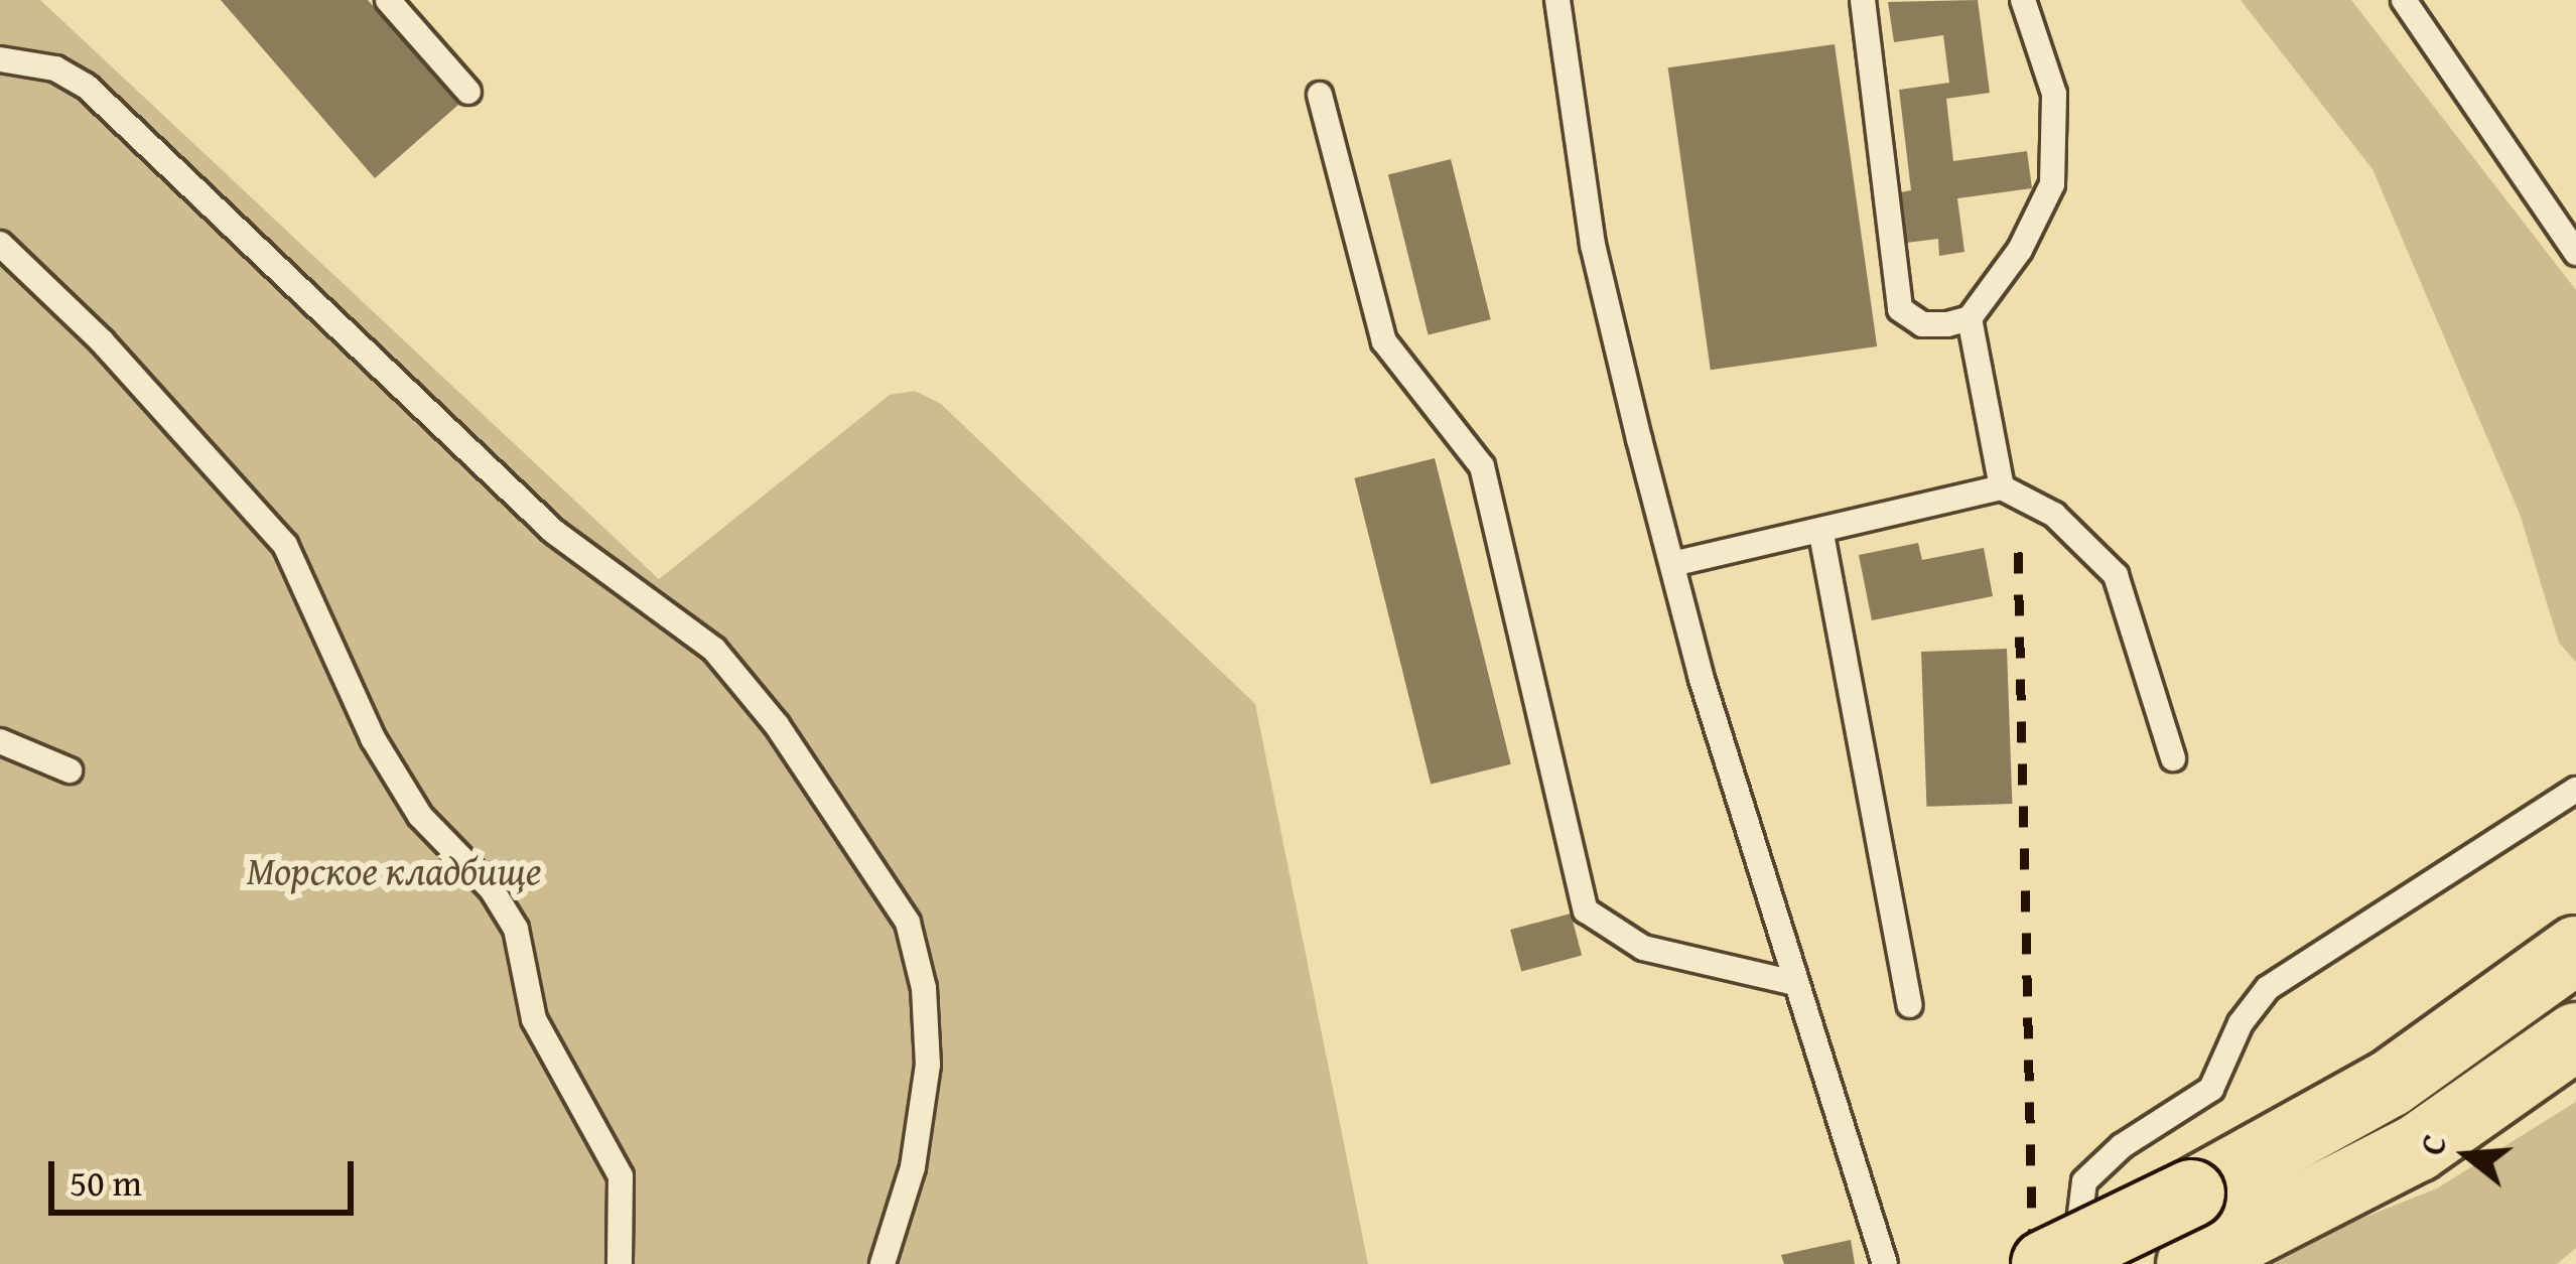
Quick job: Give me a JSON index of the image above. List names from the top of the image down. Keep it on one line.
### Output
{"parks":["Морское кладбище"],"scale_bar":"50 m","north":"left"}
